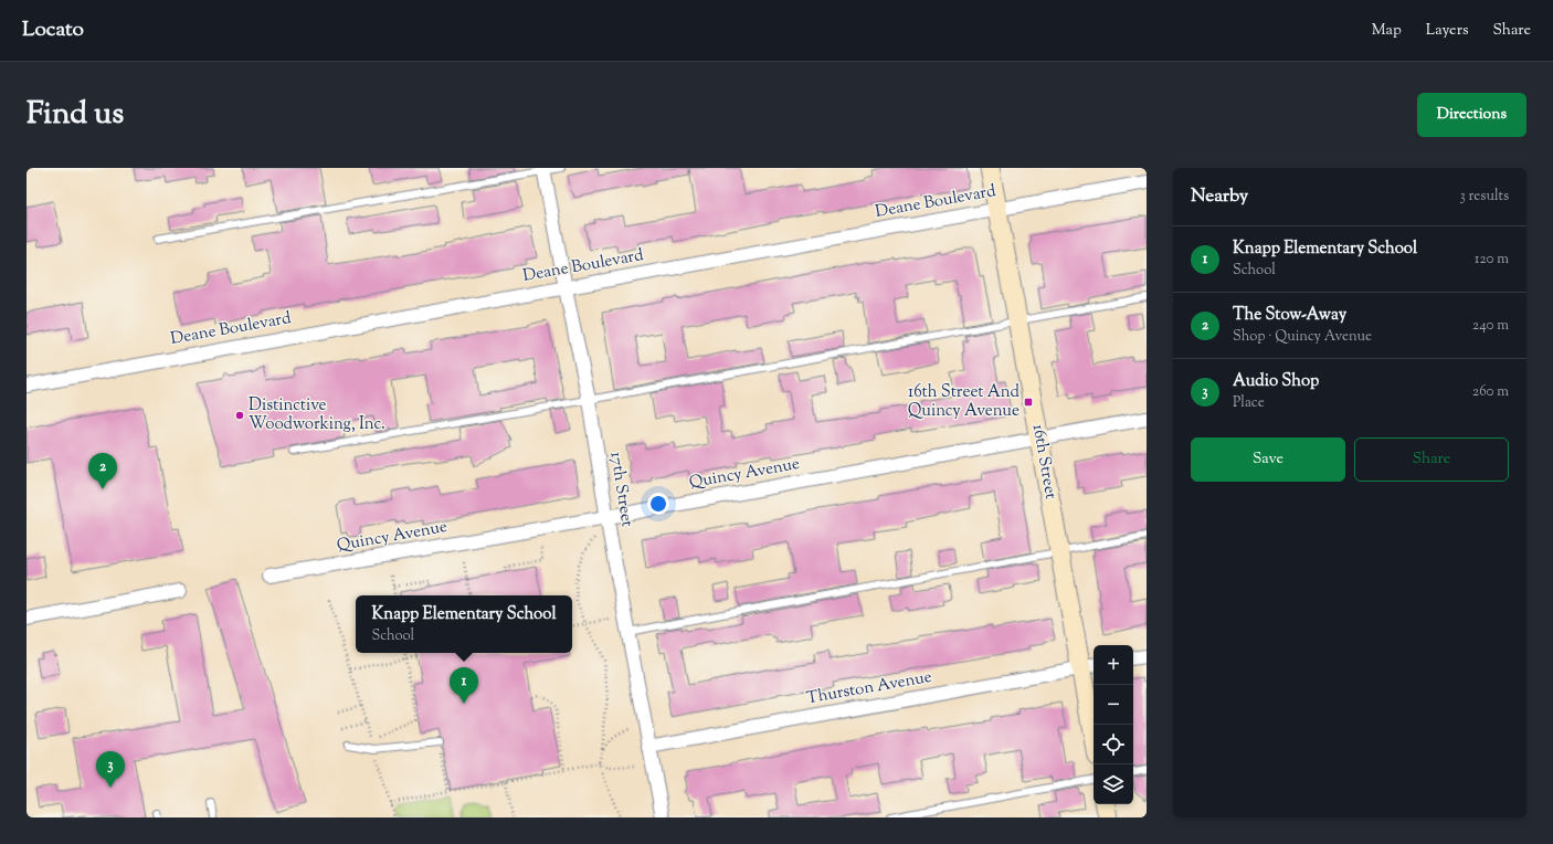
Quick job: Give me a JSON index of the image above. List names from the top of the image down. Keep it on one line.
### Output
{"streets":{"street":["Deane Boulevard","16th Street","Quincy Avenue","17th Street","Thurston Avenue"]},"crossings":[["Deane Boulevard","16th Street"],["Deane Boulevard","17th Street"],["16th Street","Quincy Avenue"],["16th Street","Thurston Avenue"],["Quincy Avenue","17th Street"],["17th Street","Thurston Avenue"]],"places":{"transit":["16th Street And Quincy Avenue"],"other":["Distinctive Woodworking, Inc."]},"page":{"header":"Locato","nav":["Map","Layers","Share"],"title":"Find us","buttons":["Directions",["Save","Share"]],"heading":["Nearby","3 results"],"list":[{"mark":"1","name":"Knapp Elementary School","note":"School","value":"120 m"},{"mark":"2","name":"The Stow-Away","note":"Shop · Quincy Avenue","value":"240 m"},{"mark":"3","name":"Audio Shop","note":"Place","value":"260 m"}],"pins":["2","1","3"],"popup":["Knapp Elementary School","School"],"map_buttons":["+","−"]}}
